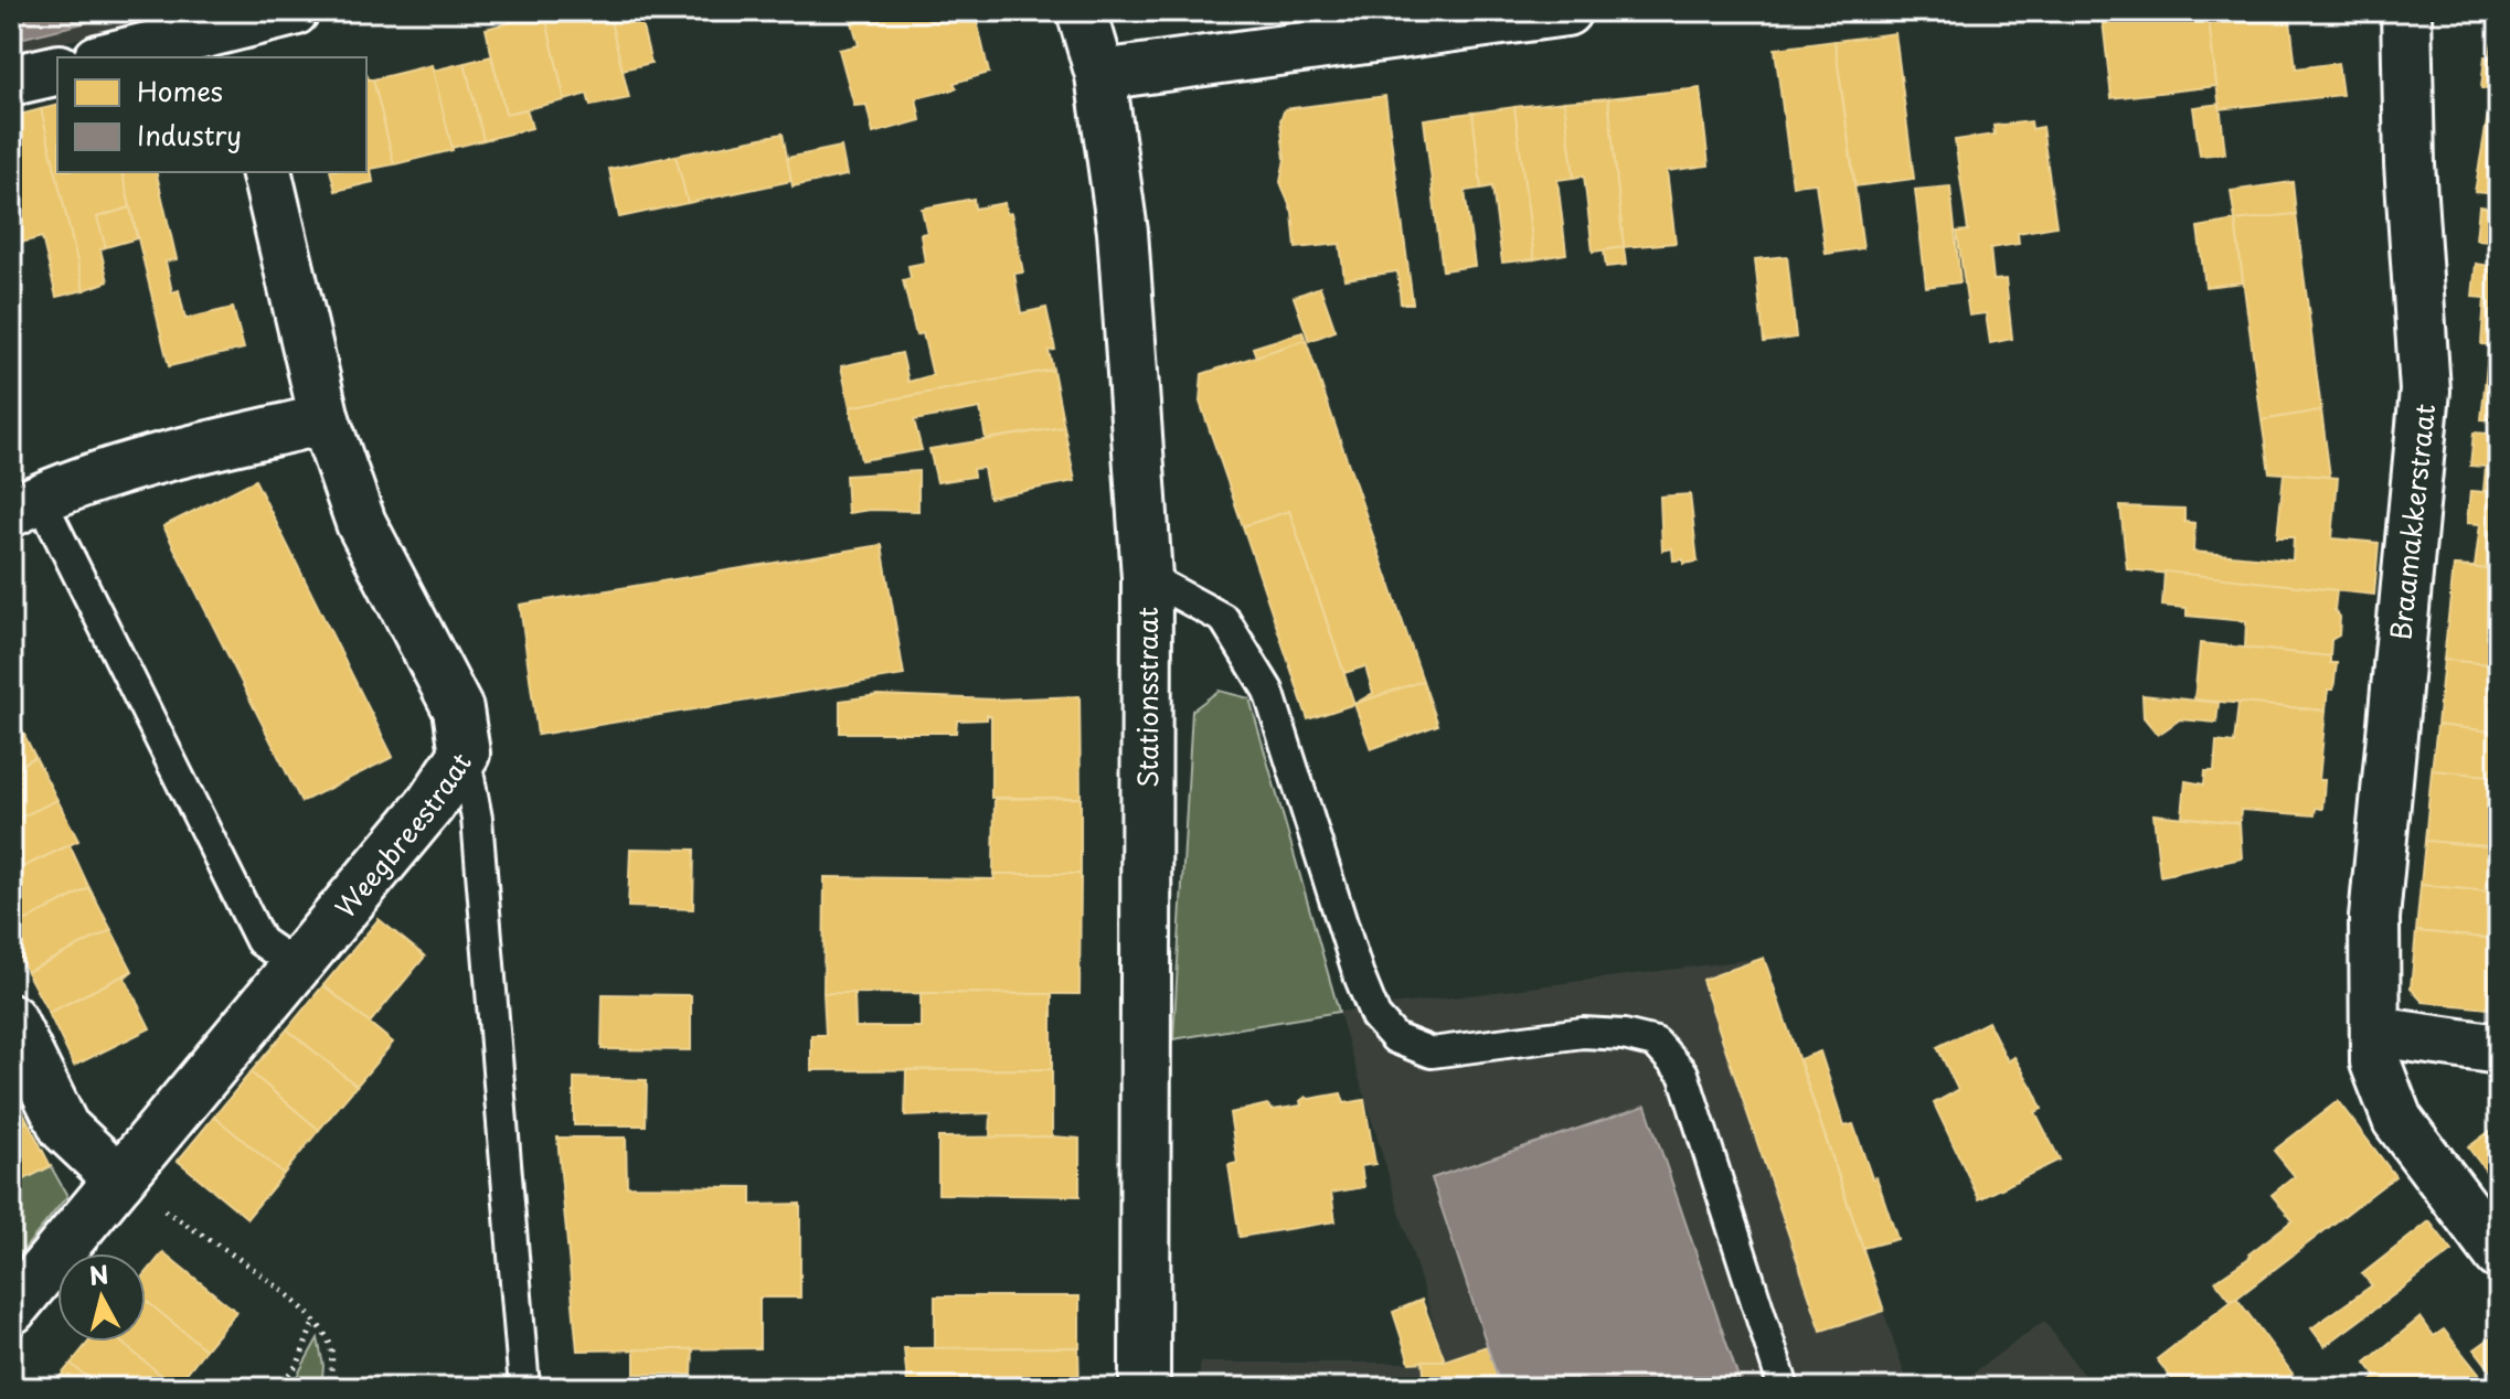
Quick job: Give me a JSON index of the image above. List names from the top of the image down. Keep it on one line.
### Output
{"streets":{"street":["Braamakkerstraat","Stationsstraat","Weegbreestraat"]},"legend":["Homes","Industry"],"north":"top"}
